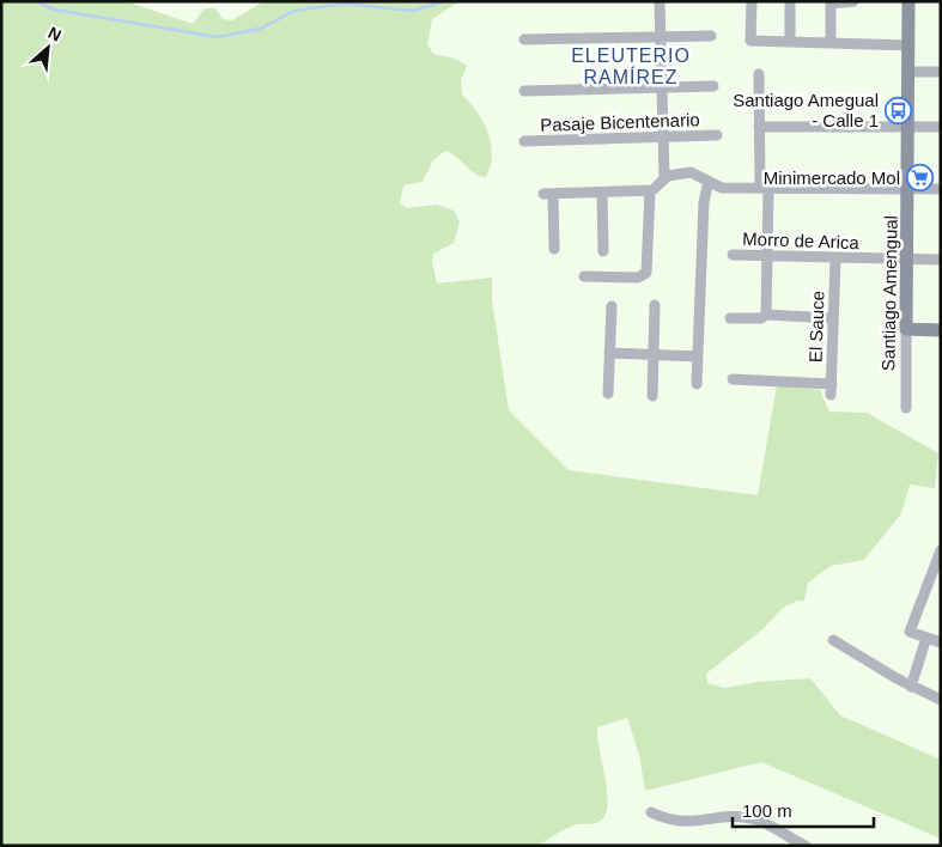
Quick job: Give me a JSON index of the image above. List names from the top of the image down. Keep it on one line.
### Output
{"streets":{"street":["Pasaje Bicentenario","Morro de Arica","Santiago Amengual","El Sauce"]},"crossings":[["Morro de Arica","Santiago Amengual"],["Morro de Arica","El Sauce"]],"districts":["ELEUTERIO RAMÍREZ"],"places":{"bus stop":["Santiago Amegual - Calle 1"],"supermarket":["Minimercado Mol"]},"scale_bar":"100 m","north":"top right"}
